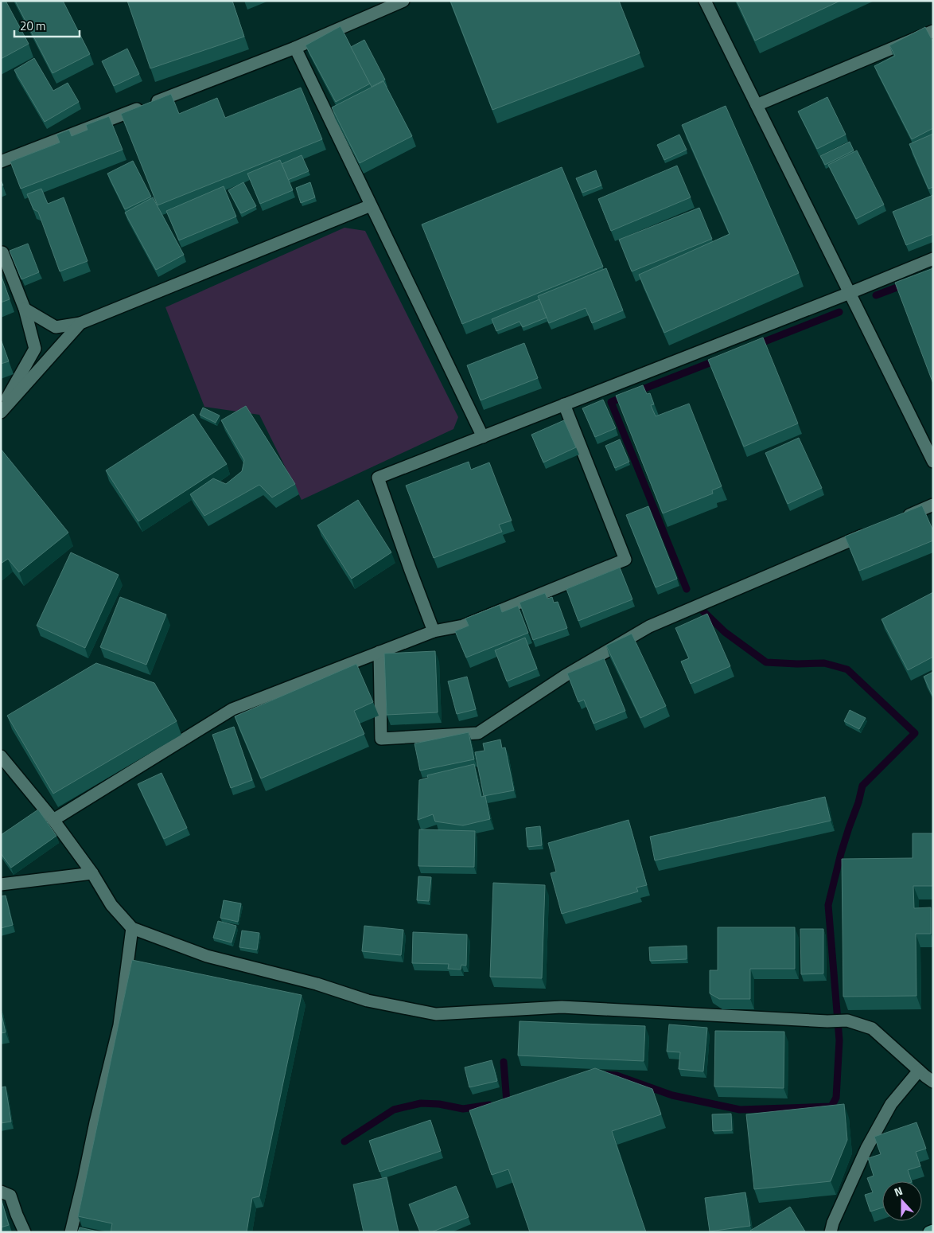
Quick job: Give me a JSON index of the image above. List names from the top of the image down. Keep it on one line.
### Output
{"scale_bar":"20 m","north":"top"}
